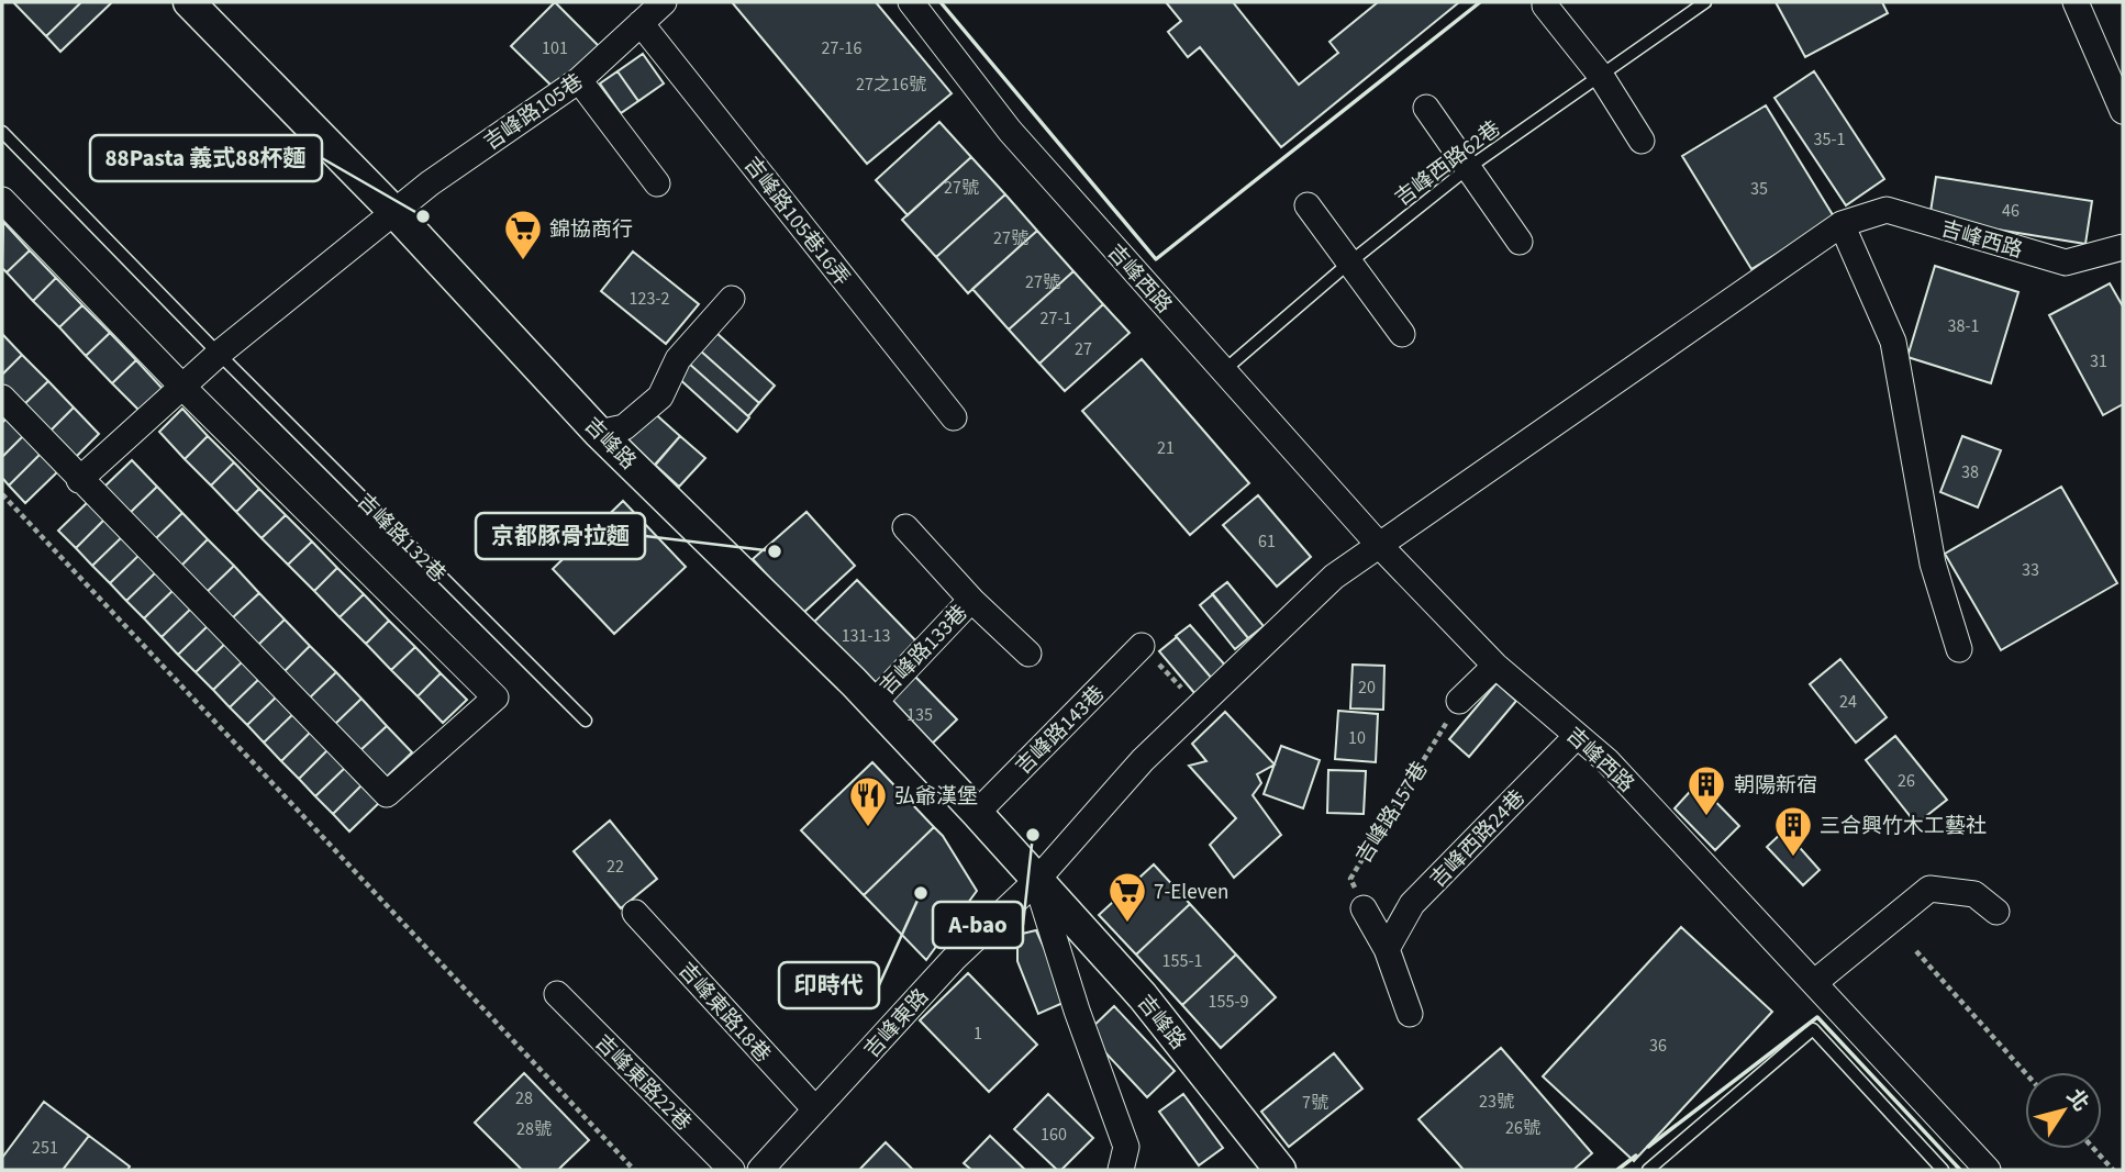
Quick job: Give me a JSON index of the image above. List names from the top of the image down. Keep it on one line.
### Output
{"streets":{"street":["吉峰路105巷","吉峰路105巷16弄","吉峰西路","吉峰路","吉峰路133巷","吉峰路143巷","吉峰西路24巷","吉峰東路18巷","吉峰東路","吉峰東路22巷"],"lane":["吉峰西路62巷","吉峰路132巷"],"path":["吉峰路157巷"]},"crossings":[["吉峰路105巷","吉峰路105巷16弄"],["吉峰路105巷","吉峰路"],["吉峰西路62巷","吉峰西路"],["吉峰西路","吉峰路"],["吉峰西路","吉峰西路24巷"],["吉峰西路","吉峰東路"],["吉峰路","吉峰路133巷"],["吉峰路","吉峰路143巷"],["吉峰路","吉峰東路"],["吉峰東路18巷","吉峰東路"]],"places":{"other":["88Pasta 義式88杯麵","京都豚骨拉麵","A-bao","印時代"],"supermarket":["錦協商行","7-Eleven"],"building":["朝陽新宿","三合興竹木工藝社"],"restaurant":["弘爺漢堡"]},"house_numbers":["101","27-16","27之16號","35-1","27號","35","46","27號","27號","123-2","27-1","38-1","27","31","21","38","61","33","131-13","20","24","135","10","26","22","155-1","155-9","1","36","28","23號","7號","26號","28號","160","251"],"north":"top right"}
